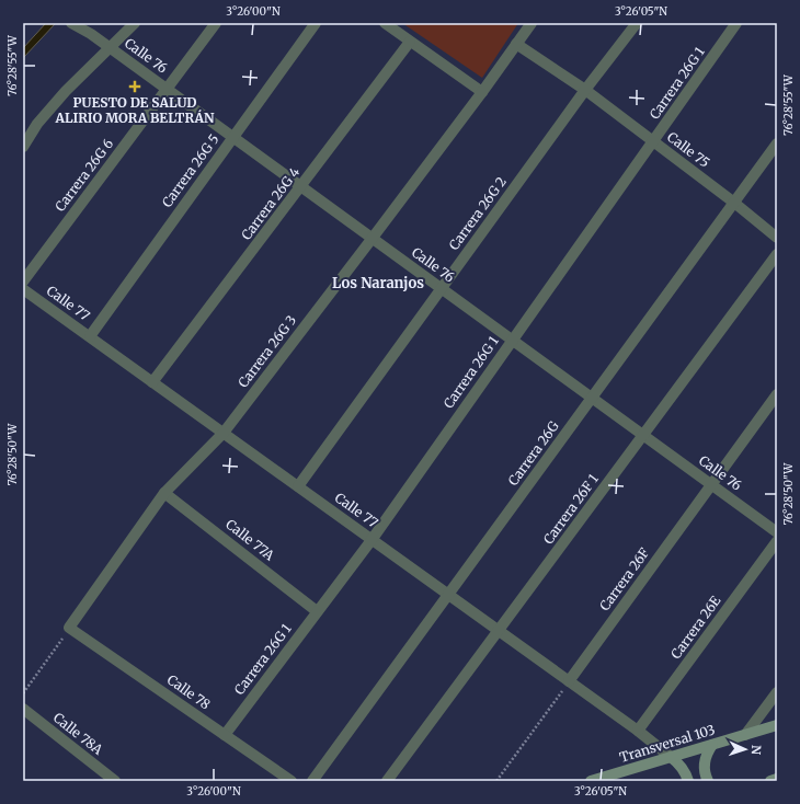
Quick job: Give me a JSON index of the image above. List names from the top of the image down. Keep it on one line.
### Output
{"streets":{"street":["Calle 76","Carrera 26G 1","Calle 75","Carrera 26G 5","Carrera 26G 6","Carrera 26G 4","Carrera 26G 2","Calle 77","Carrera 26G 3","Carrera 26G","Carrera 26F 1","Calle 77A","Carrera 26F","Carrera 26E","Calle 78","Calle 78A","Transversal 103"]},"crossings":[["Calle 76","Carrera 26G 1"],["Calle 76","Carrera 26G 5"],["Calle 76","Carrera 26G 6"],["Calle 76","Carrera 26G 4"],["Calle 76","Carrera 26G 2"],["Calle 76","Carrera 26G 3"],["Calle 76","Carrera 26G"],["Calle 76","Carrera 26F 1"],["Calle 76","Carrera 26F"],["Carrera 26G 1","Calle 75"],["Carrera 26G 1","Calle 77"],["Carrera 26G 1","Calle 77A"],["Carrera 26G 1","Calle 78"],["Calle 75","Carrera 26G 2"],["Calle 75","Carrera 26G 3"],["Calle 75","Carrera 26G"],["Carrera 26G 5","Calle 77"],["Carrera 26G 4","Calle 77"],["Carrera 26G 2","Calle 77"],["Calle 77","Carrera 26G 3"],["Calle 77","Carrera 26G"],["Calle 77","Carrera 26F 1"],["Calle 77","Carrera 26F"],["Calle 77","Carrera 26E"],["Calle 77","Transversal 103"],["Carrera 26G 3","Calle 77A"],["Carrera 26G 3","Calle 78"]],"districts":["Los Naranjos"],"places":{"health":["PUESTO DE SALUD ALIRIO MORA BELTRÁN"]},"north":"right","coordinates":["3°26'00\"N","3°26'05\"N","76°28'55\"W","76°28'50\"W"]}
